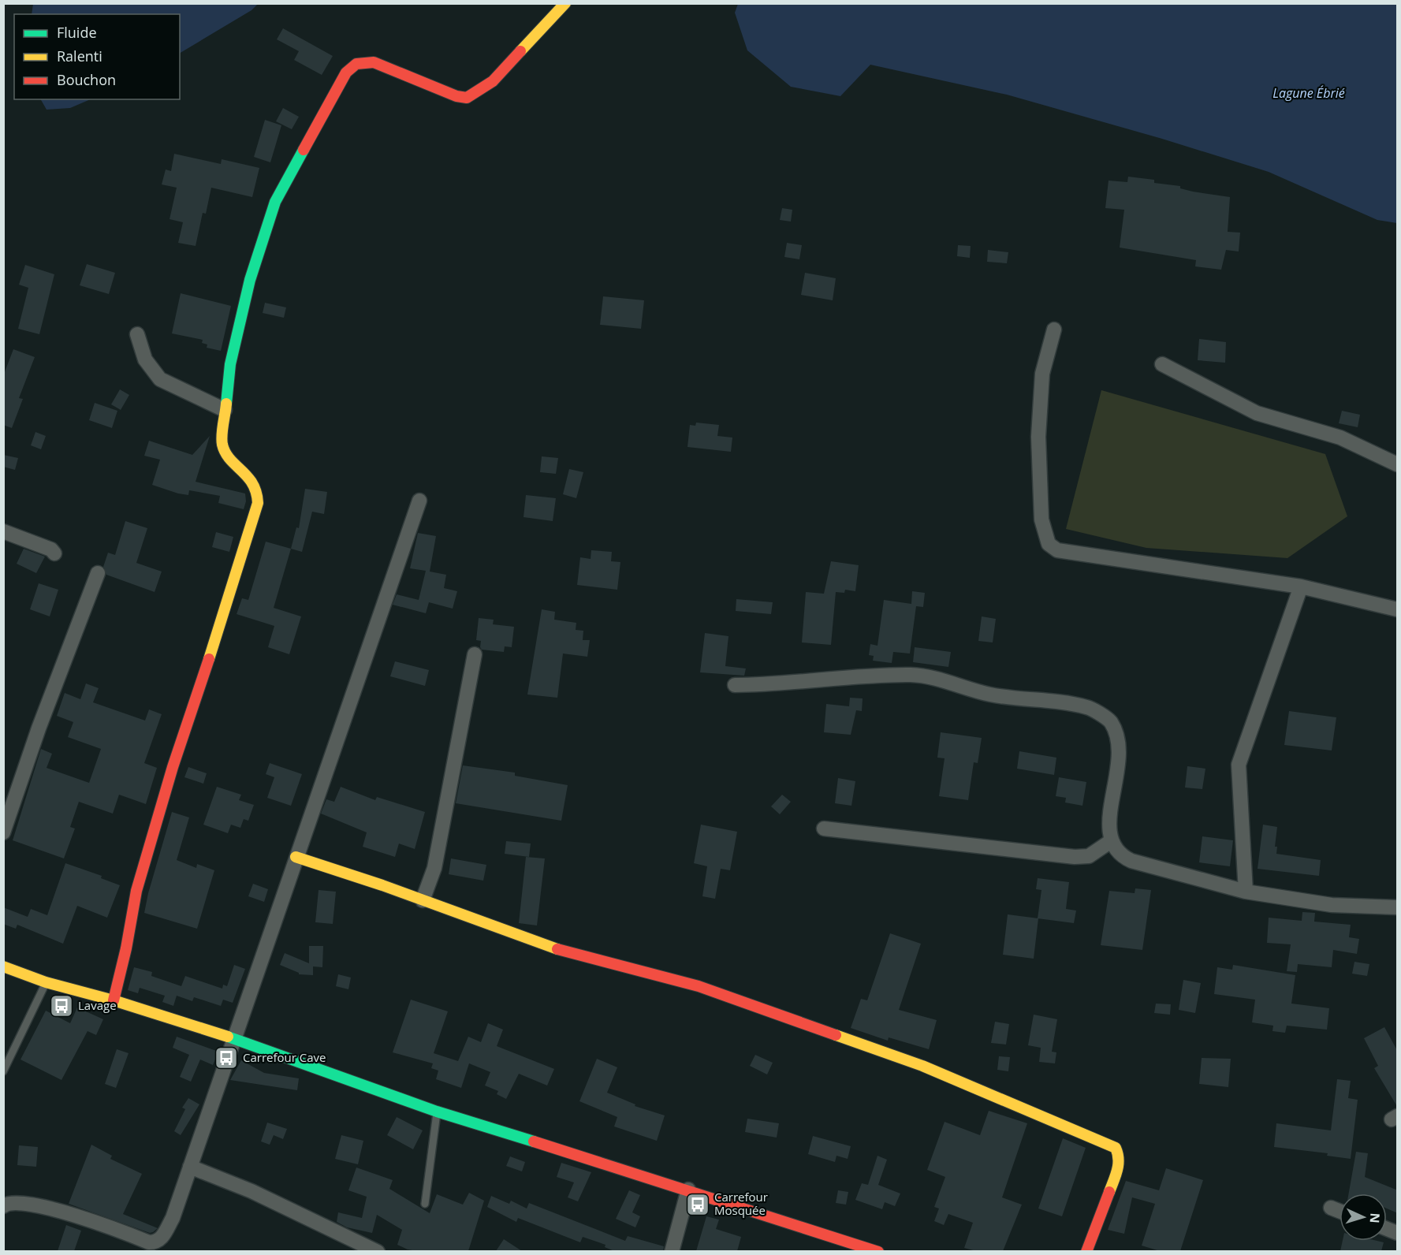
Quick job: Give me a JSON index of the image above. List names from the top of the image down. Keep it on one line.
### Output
{"water":["Lagune Ébrié"],"places":{"bus stop":["Lavage","Carrefour Cave","Carrefour Mosquée"]},"legend":["Fluide","Ralenti","Bouchon"],"north":"right"}
